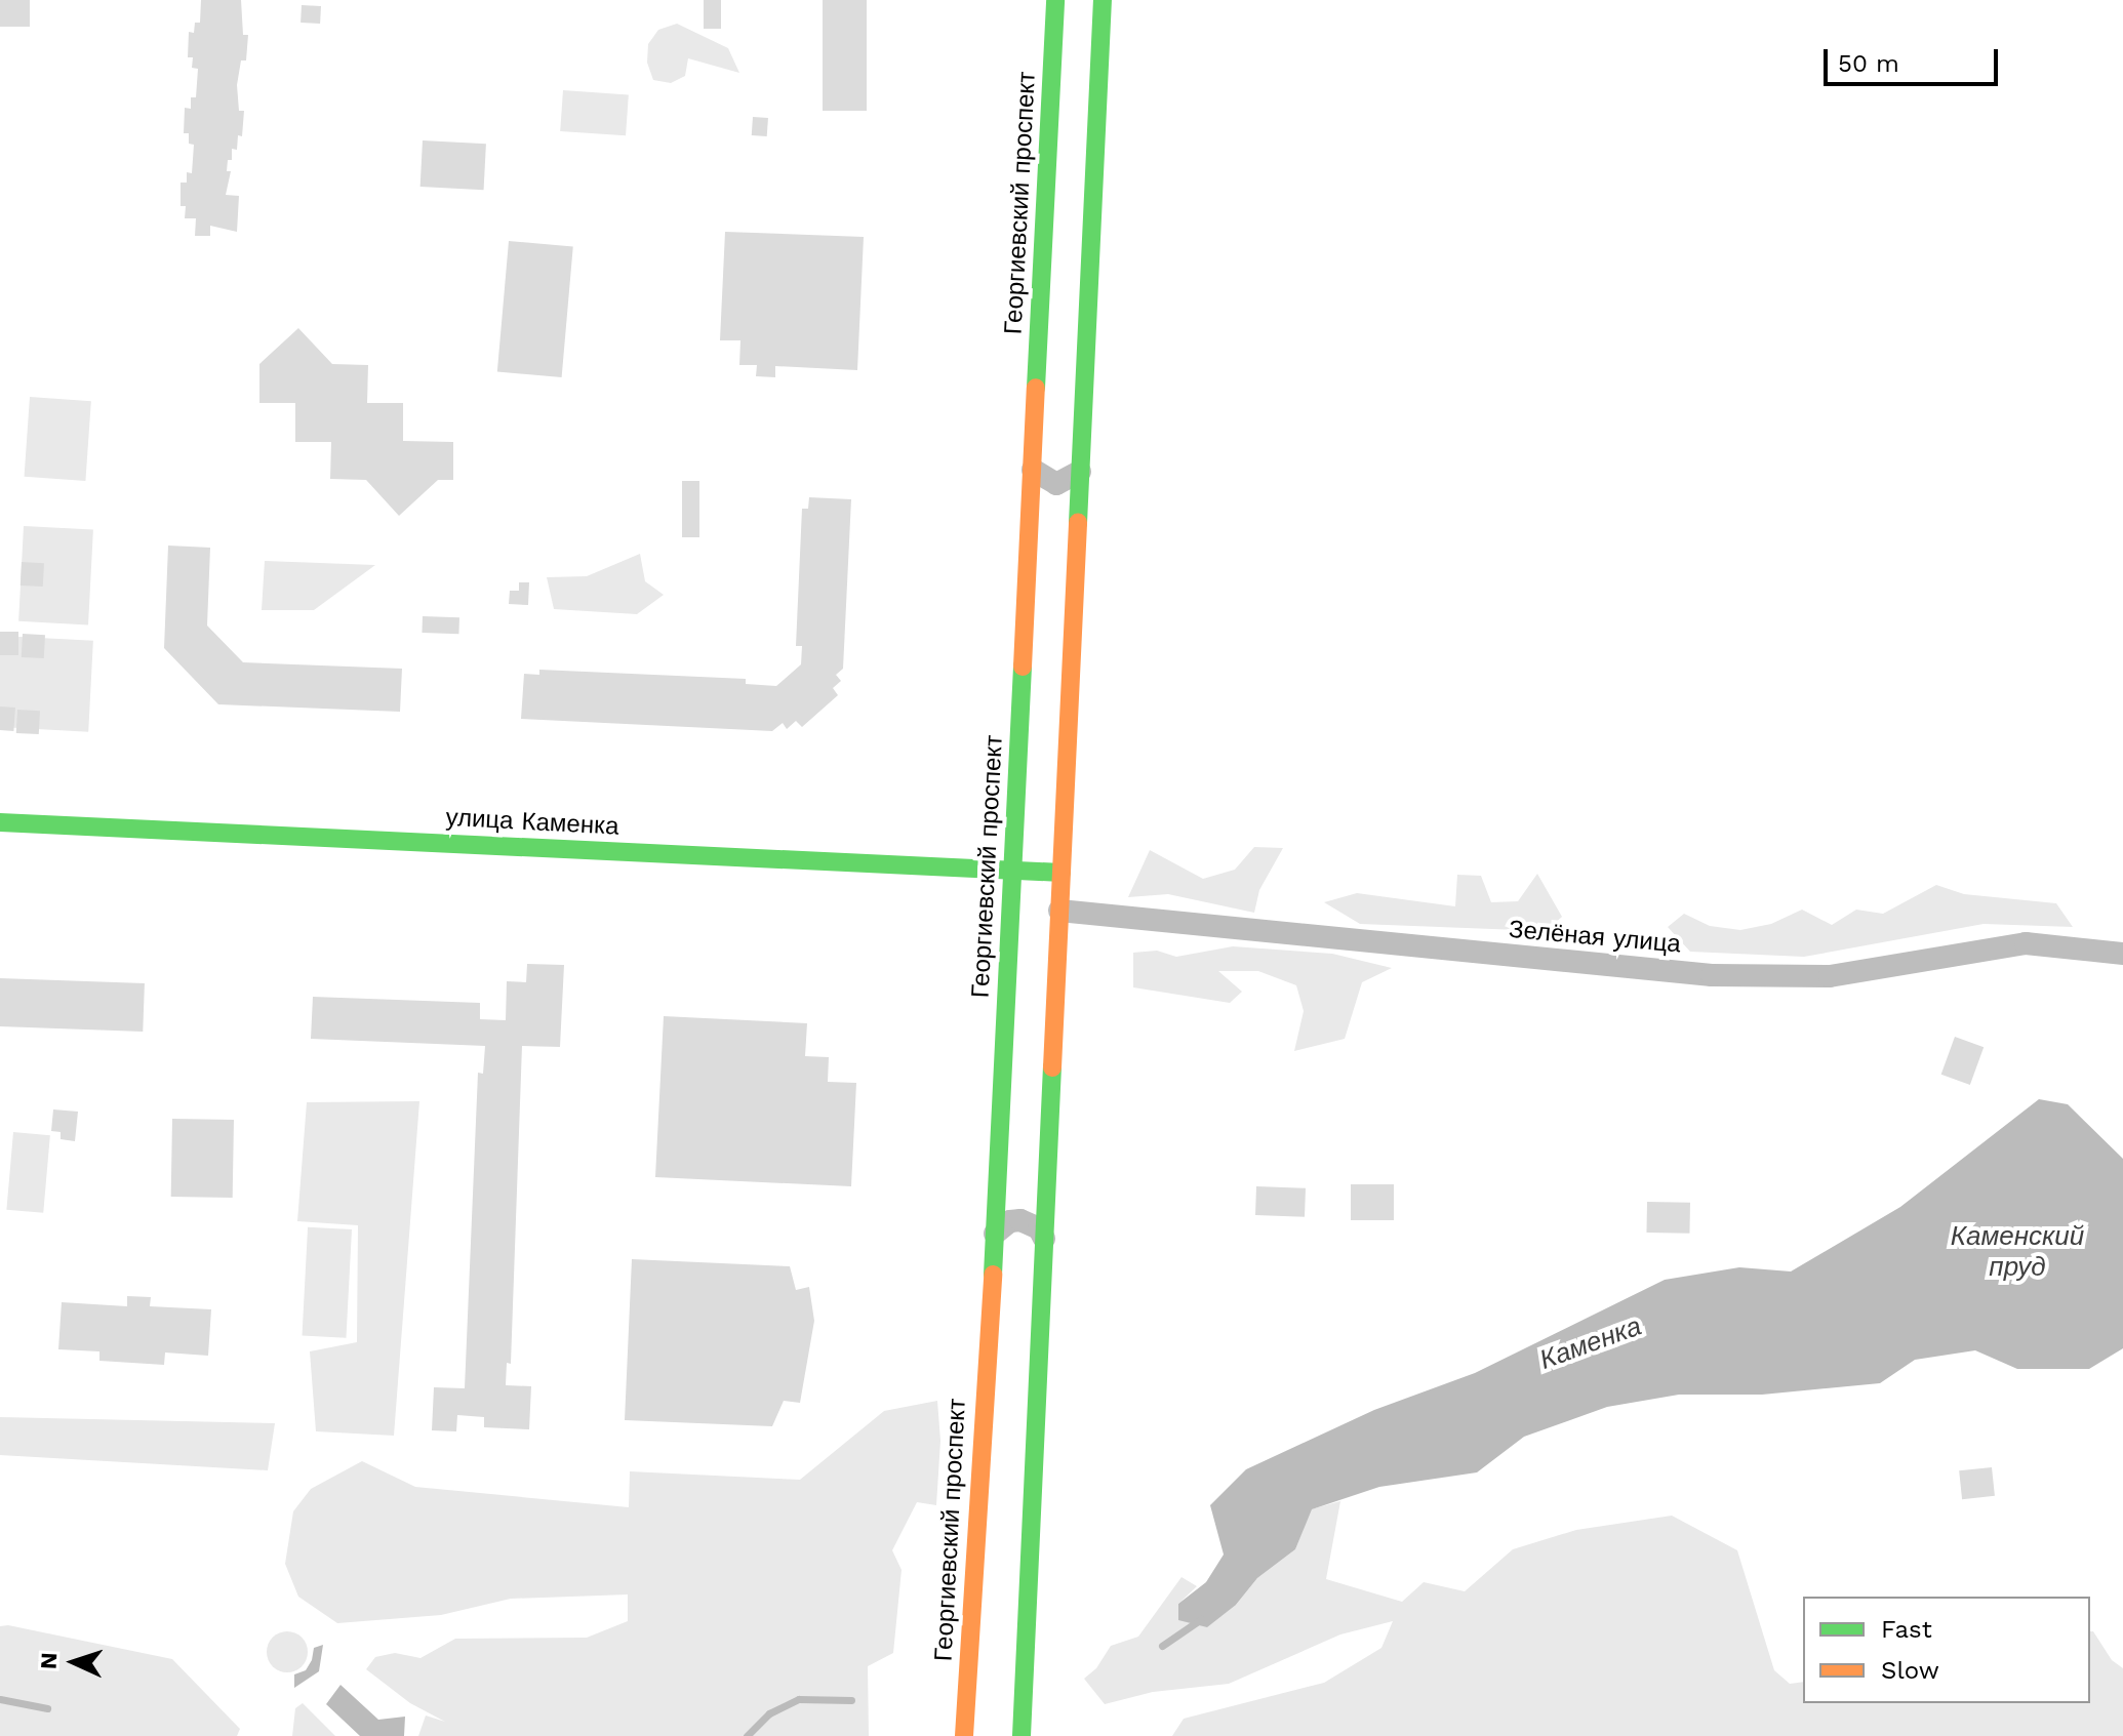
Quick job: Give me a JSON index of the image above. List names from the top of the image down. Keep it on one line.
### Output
{"streets":{"main road":["Георгиевский проспект","улица Каменка"],"street":["Зелёная улица"]},"crossings":[["Георгиевский проспект","улица Каменка"]],"water":["Каменский пруд","Каменка"],"legend":["Fast","Slow"],"scale_bar":"50 m","north":"left"}
